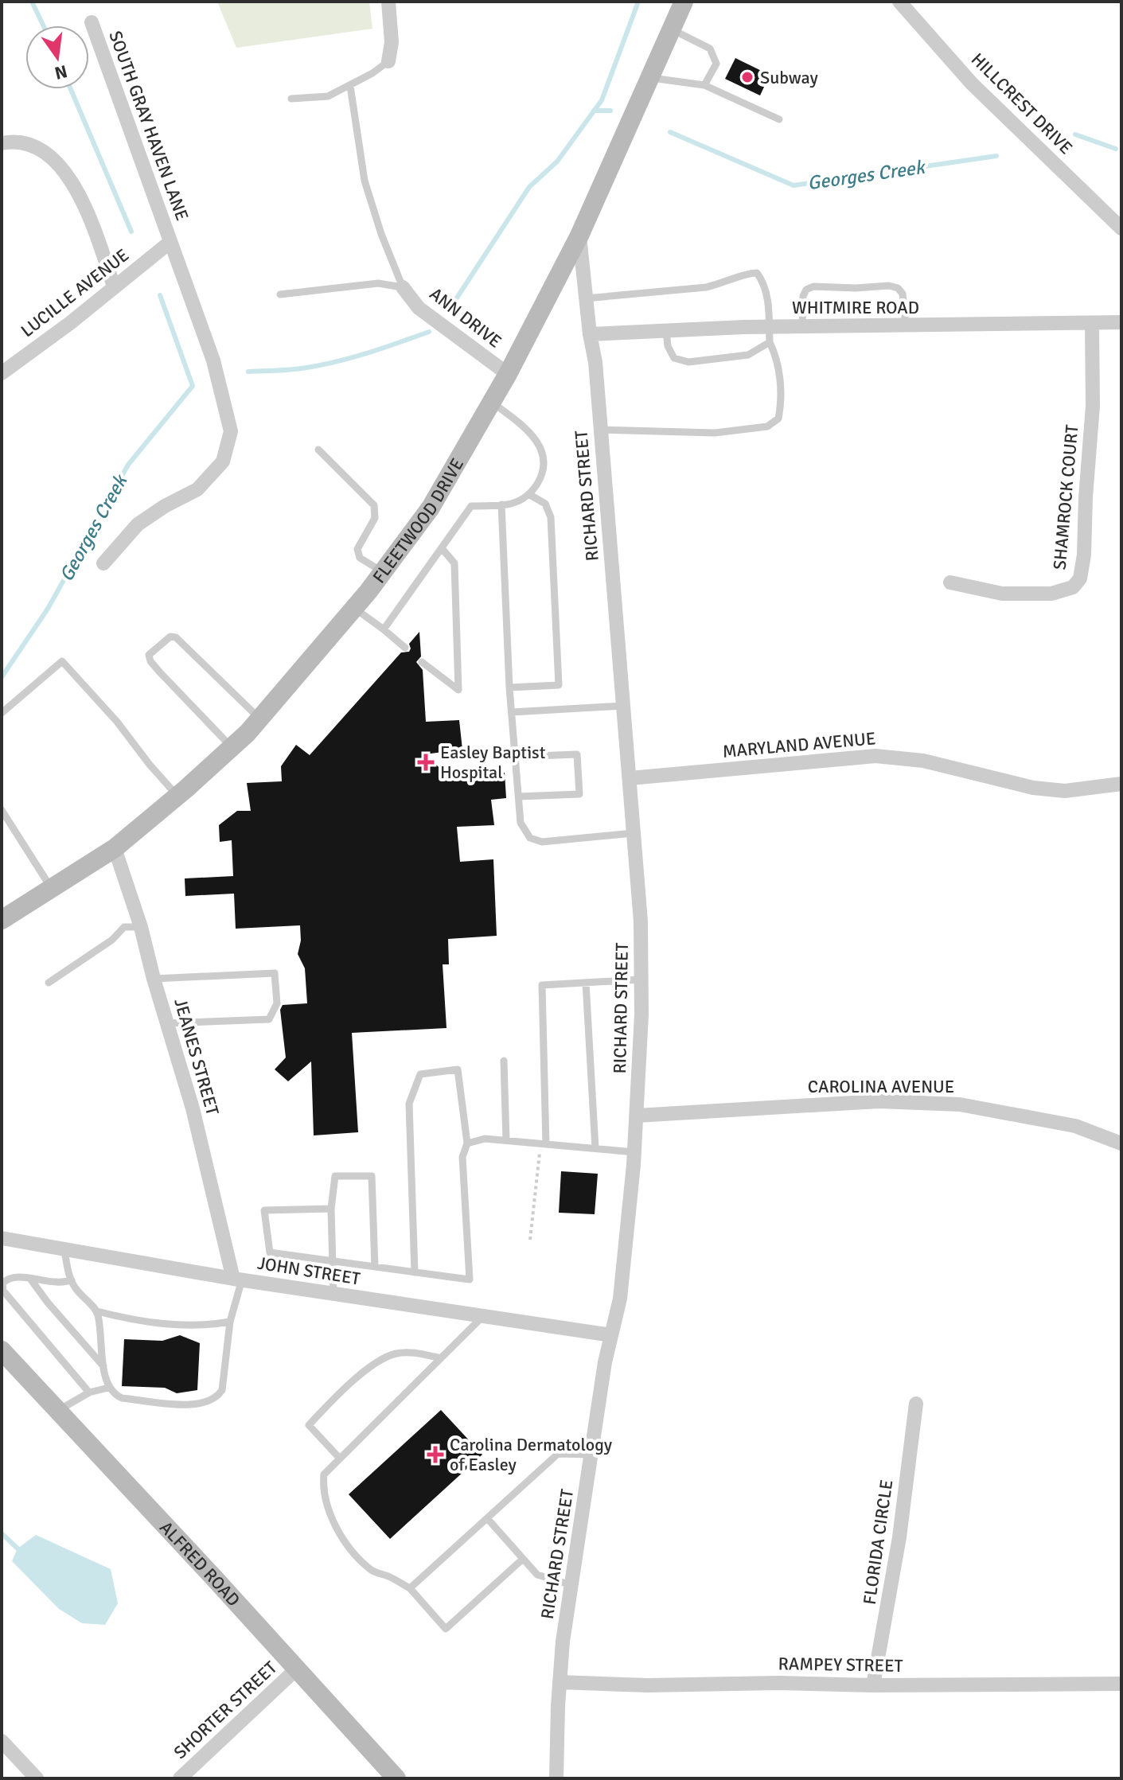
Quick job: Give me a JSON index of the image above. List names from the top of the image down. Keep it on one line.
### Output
{"streets":{"street":["HILLCREST DRIVE","SOUTH GRAY HAVEN LANE","LUCILLE AVENUE","WHITMIRE ROAD","ANN DRIVE","RICHARD STREET","SHAMROCK COURT","FLEETWOOD DRIVE","MARYLAND AVENUE","JEANES STREET","CAROLINA AVENUE","JOHN STREET","FLORIDA CIRCLE","ALFRED ROAD","RAMPEY STREET","SHORTER STREET"]},"crossings":[["SOUTH GRAY HAVEN LANE","LUCILLE AVENUE"],["WHITMIRE ROAD","RICHARD STREET"],["WHITMIRE ROAD","SHAMROCK COURT"],["ANN DRIVE","FLEETWOOD DRIVE"],["RICHARD STREET","FLEETWOOD DRIVE"],["RICHARD STREET","MARYLAND AVENUE"],["RICHARD STREET","CAROLINA AVENUE"],["RICHARD STREET","JOHN STREET"],["RICHARD STREET","RAMPEY STREET"],["FLEETWOOD DRIVE","JEANES STREET"],["JEANES STREET","JOHN STREET"],["FLORIDA CIRCLE","RAMPEY STREET"],["ALFRED ROAD","SHORTER STREET"]],"water":["Georges Creek"],"places":{"other":["Subway"],"health":["Easley Baptist Hospital","Carolina Dermatology of Easley"]},"north":"bottom"}
